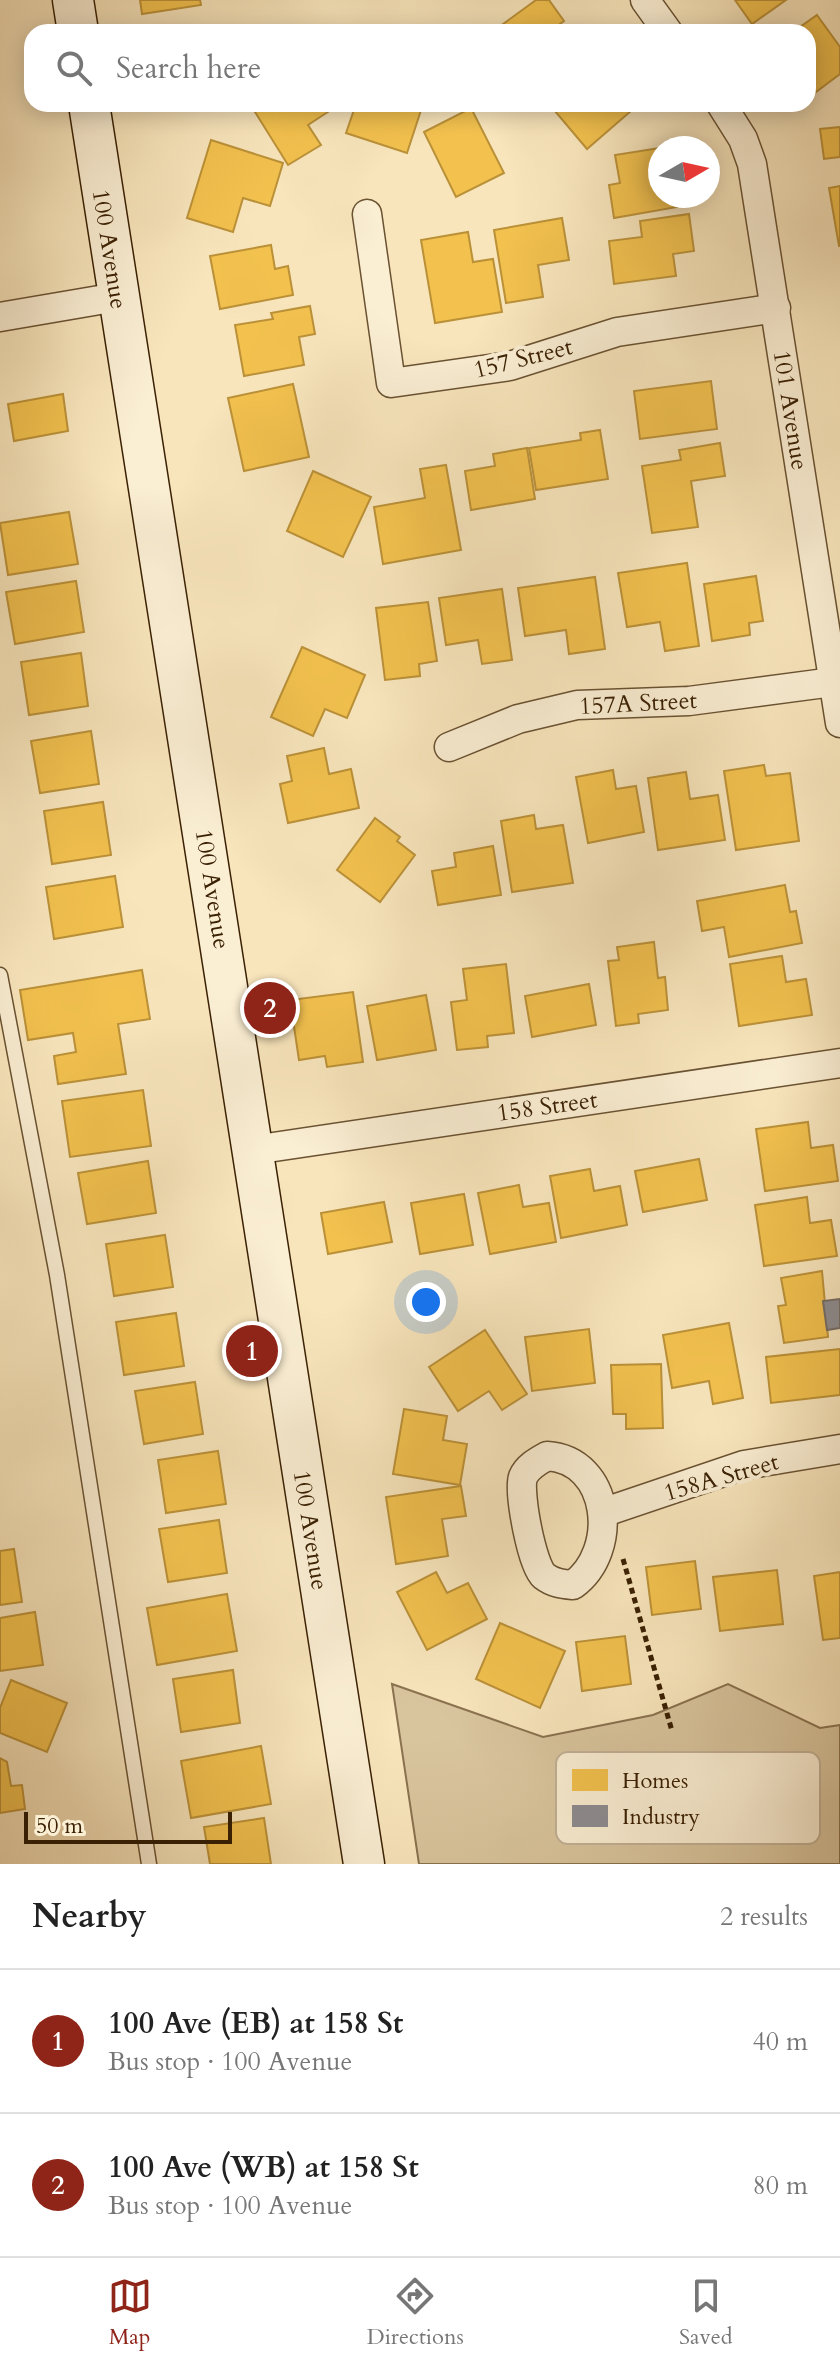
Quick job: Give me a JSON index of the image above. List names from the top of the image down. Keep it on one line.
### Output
{"streets":{"main road":["100 Avenue"],"street":["157 Street","101 Avenue","157A Street","158 Street","158A Street"]},"crossings":[["100 Avenue","158 Street"],["157 Street","101 Avenue"],["101 Avenue","157A Street"]],"legend":["Homes","Industry"],"scale_bar":"50 m","north":"right","page":{"search":"Search here","pins":["2","1"],"scale":"50 m","heading":["Nearby","2 results"],"list":[{"mark":"1","name":"100 Ave (EB) at 158 St","note":"Bus stop · 100 Avenue","value":"40 m"},{"mark":"2","name":"100 Ave (WB) at 158 St","note":"Bus stop · 100 Avenue","value":"80 m"}],"nav":["Map","Directions","Saved"]}}
